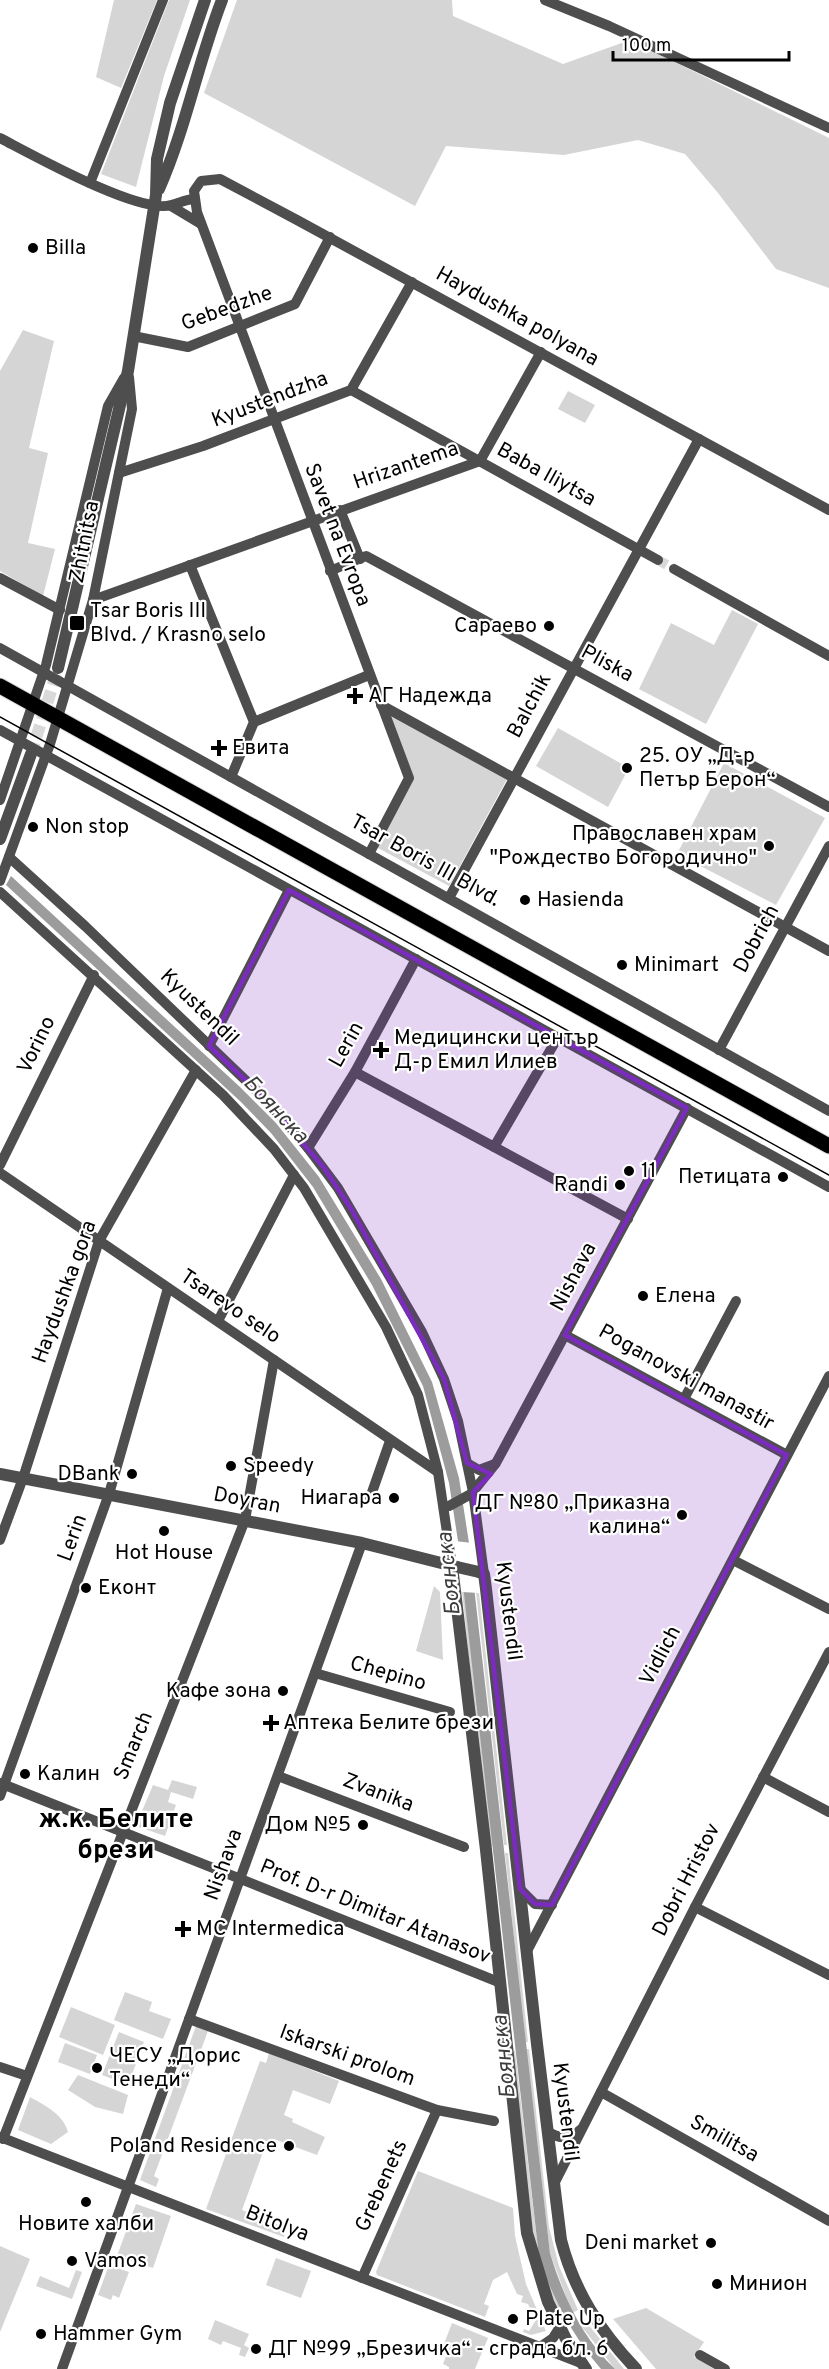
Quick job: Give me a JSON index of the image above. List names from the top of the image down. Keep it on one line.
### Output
{"streets":{"street":["Gebedzhe","Haydushka polyana","Kyustendzha","Hrizantema","Baba Iliytsa","Savet na Evropa","Zhitnitsa","Pliska","Balchik","Tsar Boris III Blvd.","Dobrich","Kyustendil","Vorino","Lerin","Nishava","Haydushka gora","Tsarevo selo","Poganovski manastir","Doyran","Vidlich","Chepino","Smarch","Zvanika","Dobri Hristov","Prof. D-r Dimitar Atanasov","Iskarski prolom","Smilitsa","Grebenets","Bitolya"]},"crossings":[["Gebedzhe","Haydushka polyana"],["Gebedzhe","Savet na Evropa"],["Gebedzhe","Zhitnitsa"],["Haydushka polyana","Kyustendzha"],["Haydushka polyana","Hrizantema"],["Haydushka polyana","Savet na Evropa"],["Haydushka polyana","Zhitnitsa"],["Haydushka polyana","Balchik"],["Kyustendzha","Baba Iliytsa"],["Kyustendzha","Savet na Evropa"],["Kyustendzha","Zhitnitsa"],["Hrizantema","Baba Iliytsa"],["Hrizantema","Savet na Evropa"],["Hrizantema","Zhitnitsa"],["Baba Iliytsa","Balchik"],["Savet na Evropa","Tsar Boris III Blvd."],["Zhitnitsa","Tsar Boris III Blvd."],["Zhitnitsa","Kyustendil"],["Pliska","Balchik"],["Balchik","Tsar Boris III Blvd."],["Tsar Boris III Blvd.","Dobrich"],["Kyustendil","Lerin"],["Kyustendil","Nishava"],["Kyustendil","Doyran"],["Kyustendil","Vidlich"],["Kyustendil","Dobri Hristov"],["Lerin","Tsarevo selo"],["Lerin","Doyran"],["Lerin","Prof. D-r Dimitar Atanasov"],["Nishava","Poganovski manastir"],["Nishava","Doyran"],["Nishava","Chepino"],["Nishava","Zvanika"],["Nishava","Prof. D-r Dimitar Atanasov"],["Nishava","Iskarski prolom"],["Nishava","Bitolya"],["Haydushka gora","Tsarevo selo"],["Haydushka gora","Doyran"],["Tsarevo selo","Smarch"],["Poganovski manastir","Vidlich"],["Doyran","Smarch"],["Smarch","Prof. D-r Dimitar Atanasov"],["Smarch","Bitolya"],["Dobri Hristov","Smilitsa"],["Iskarski prolom","Grebenets"],["Grebenets","Bitolya"]],"districts":["ж.к. Белите брези"],"water":["Боянска"],"places":{"other":["Billa","Сараево","25. ОУ „Д-р Петър Берон“","Non stop","Православен храм \"Рождество Богородично\"","Hasienda","Minimart","11","Петицата","Randi","Елена","Speedy","DBank","Ниагара","ДГ №80 „Приказна калина“","Hot House","Еконт","Кафе зона","Калин","Дом №5","ЧЕСУ „Дорис Тенеди“","Poland Residence","Новите халби","Deni market","Vamos","Минион","Plate Up","Hammer Gym","ДГ №99 „Брезичка“ - сграда бл. 6"],"transit":["Tsar Boris III Blvd. / Krasno selo"],"health":["АГ Надежда","Евита","Медицински център Д-р Емил Илиев","Аптека Белите брези","MC Intermedica"]},"scale_bar":"100 m"}
